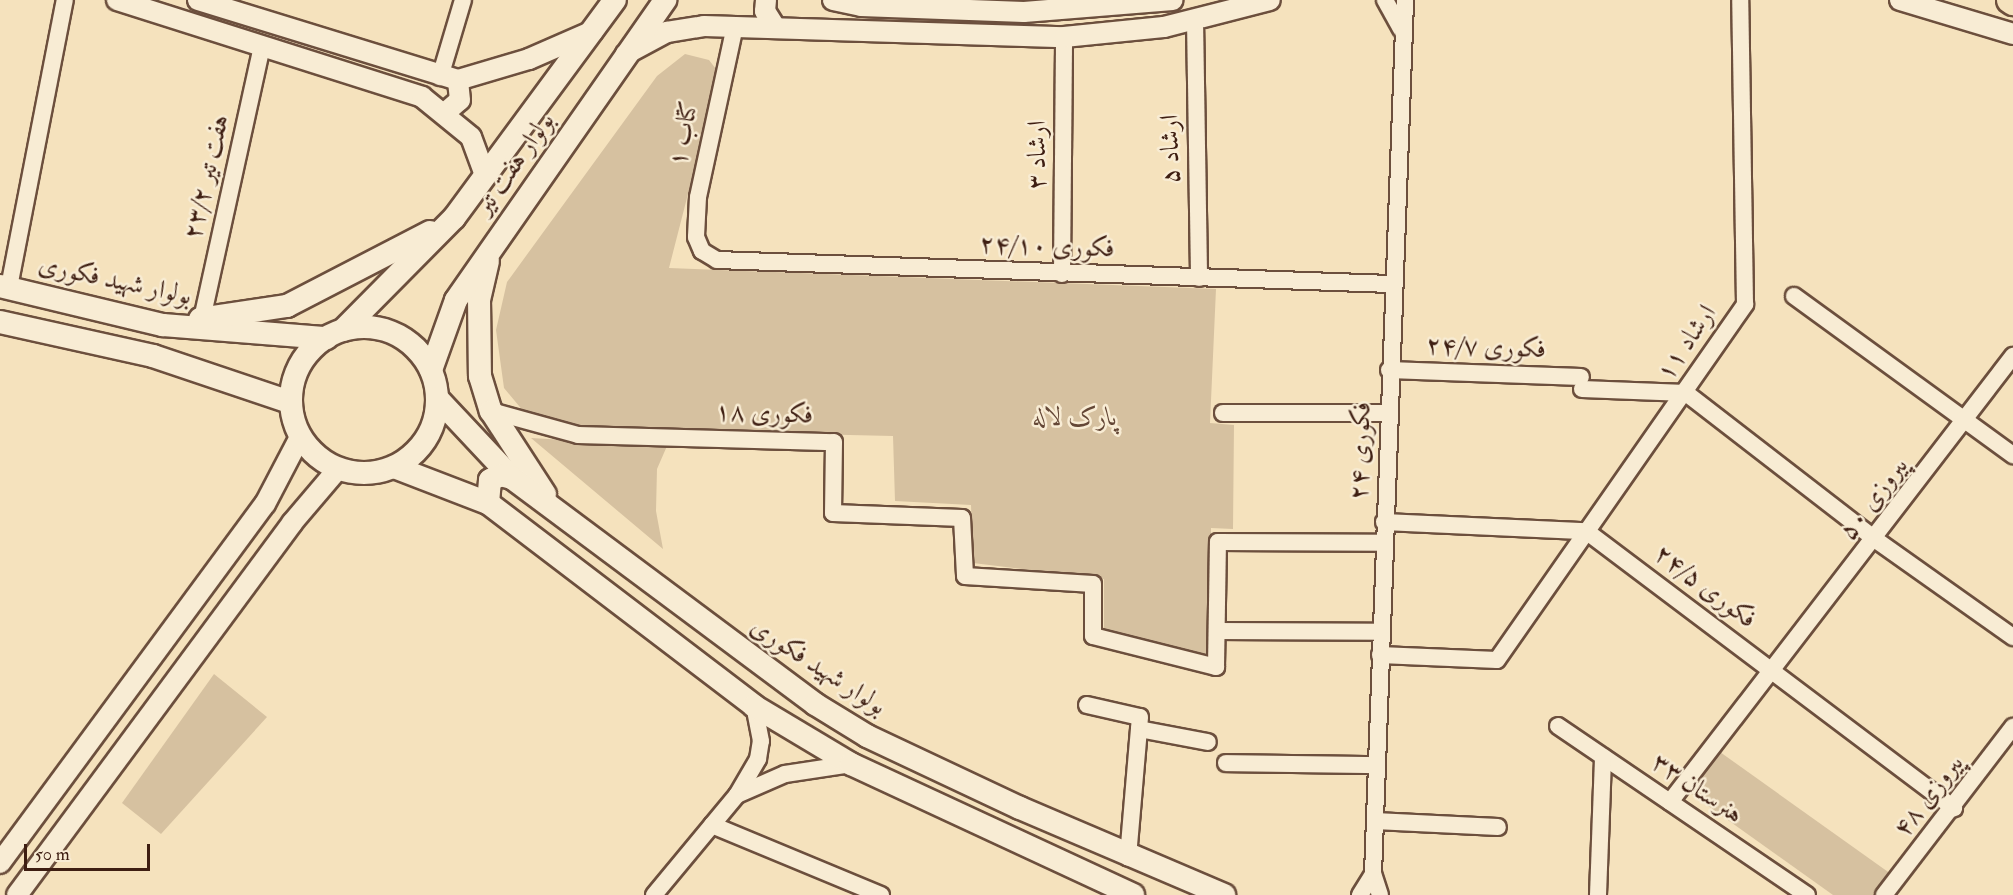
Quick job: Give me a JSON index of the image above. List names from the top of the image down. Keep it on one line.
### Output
{"streets":{"main road":["بولوار هفت تیر","بولوار شهید فکوری"],"street":["کتاب ۱","ارشاد ۵","ارشاد ۳","هفت تیر ۲۳/۲","فکوری ۲۴/۱۰","ارشاد ۱۱","فکوری ۲۴/۷","فکوری ١٨","فکوری ۲۴","پیروزی ۵۰","فکوری ۲۴/۵","هنرستان ۳۳","پیروزی ۴۸"]},"crossings":[["کتاب ۱","فکوری ۲۴/۱۰"],["ارشاد ۵","فکوری ۲۴/۱۰"],["ارشاد ۳","فکوری ۲۴/۱۰"],["بولوار هفت تیر","بولوار شهید فکوری"],["فکوری ۲۴/۱۰","فکوری ۲۴"],["ارشاد ۱۱","فکوری ۲۴/۷"],["ارشاد ۱۱","فکوری ۲۴"],["ارشاد ۱۱","فکوری ۲۴/۵"],["فکوری ۲۴/۷","فکوری ۲۴"],["پیروزی ۵۰","فکوری ۲۴/۵"],["پیروزی ۵۰","هنرستان ۳۳"],["فکوری ۲۴/۵","پیروزی ۴۸"]],"parks":["پارک لاله"],"scale_bar":"50 m"}
